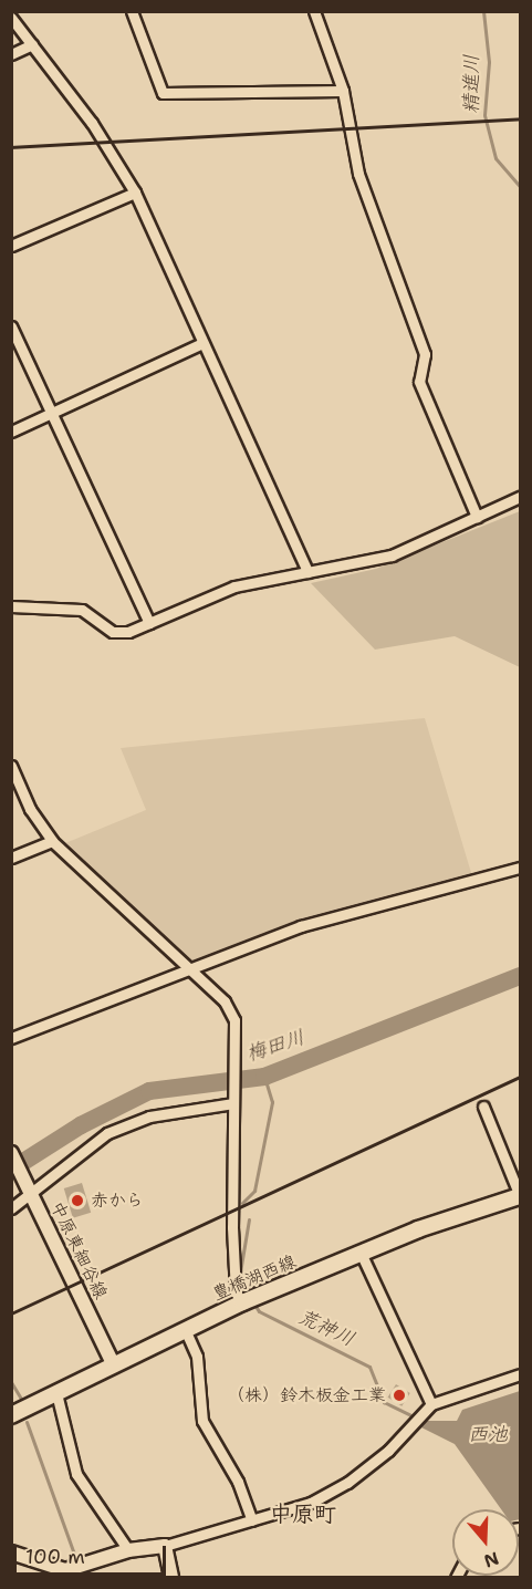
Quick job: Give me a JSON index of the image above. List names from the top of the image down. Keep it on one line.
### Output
{"streets":{"main road":["中原東細谷線","豊橋湖西線"]},"crossings":[["中原東細谷線","豊橋湖西線"]],"districts":["中原町"],"water":["精進川","梅田川","荒神川","西池"],"places":["赤から","（株）鈴木板金工業"],"scale_bar":"100 m","north":"bottom"}
